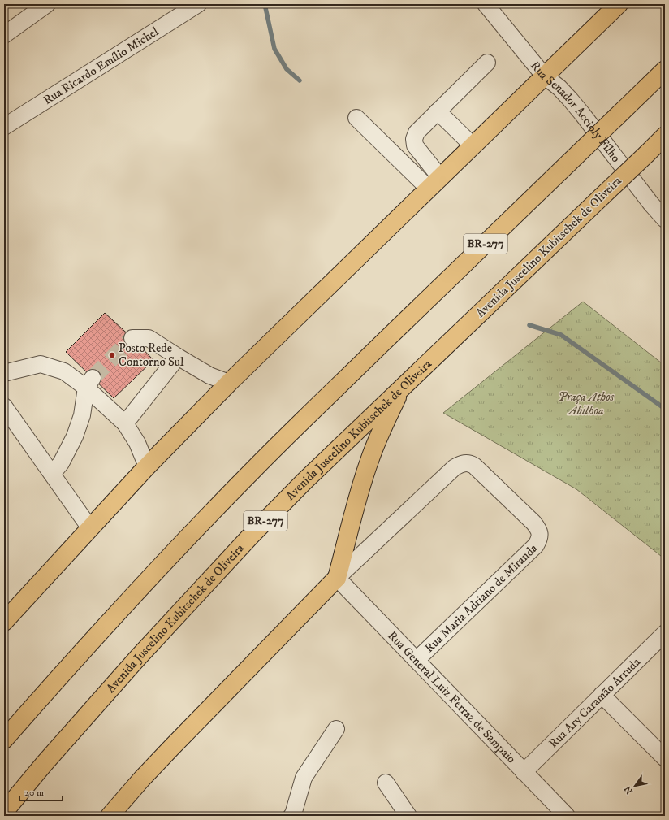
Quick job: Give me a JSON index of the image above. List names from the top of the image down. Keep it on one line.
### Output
{"streets":{"main road":["BR-277","Avenida Juscelino Kubitschek de Oliveira"],"street":["Rua Ricardo Emílio Michel","Rua Senador Accioly Filho","Rua Maria Adriano de Miranda","Rua General Luiz Ferraz de Sampaio","Rua Ary Caramão Arruda"]},"crossings":[["Rua Maria Adriano de Miranda","Rua General Luiz Ferraz de Sampaio"],["Rua General Luiz Ferraz de Sampaio","Rua Ary Caramão Arruda"]],"parks":["Praça Athos Abilhoa"],"places":["Posto Rede Contorno Sul"],"scale_bar":"20 m","north":"bottom left"}
